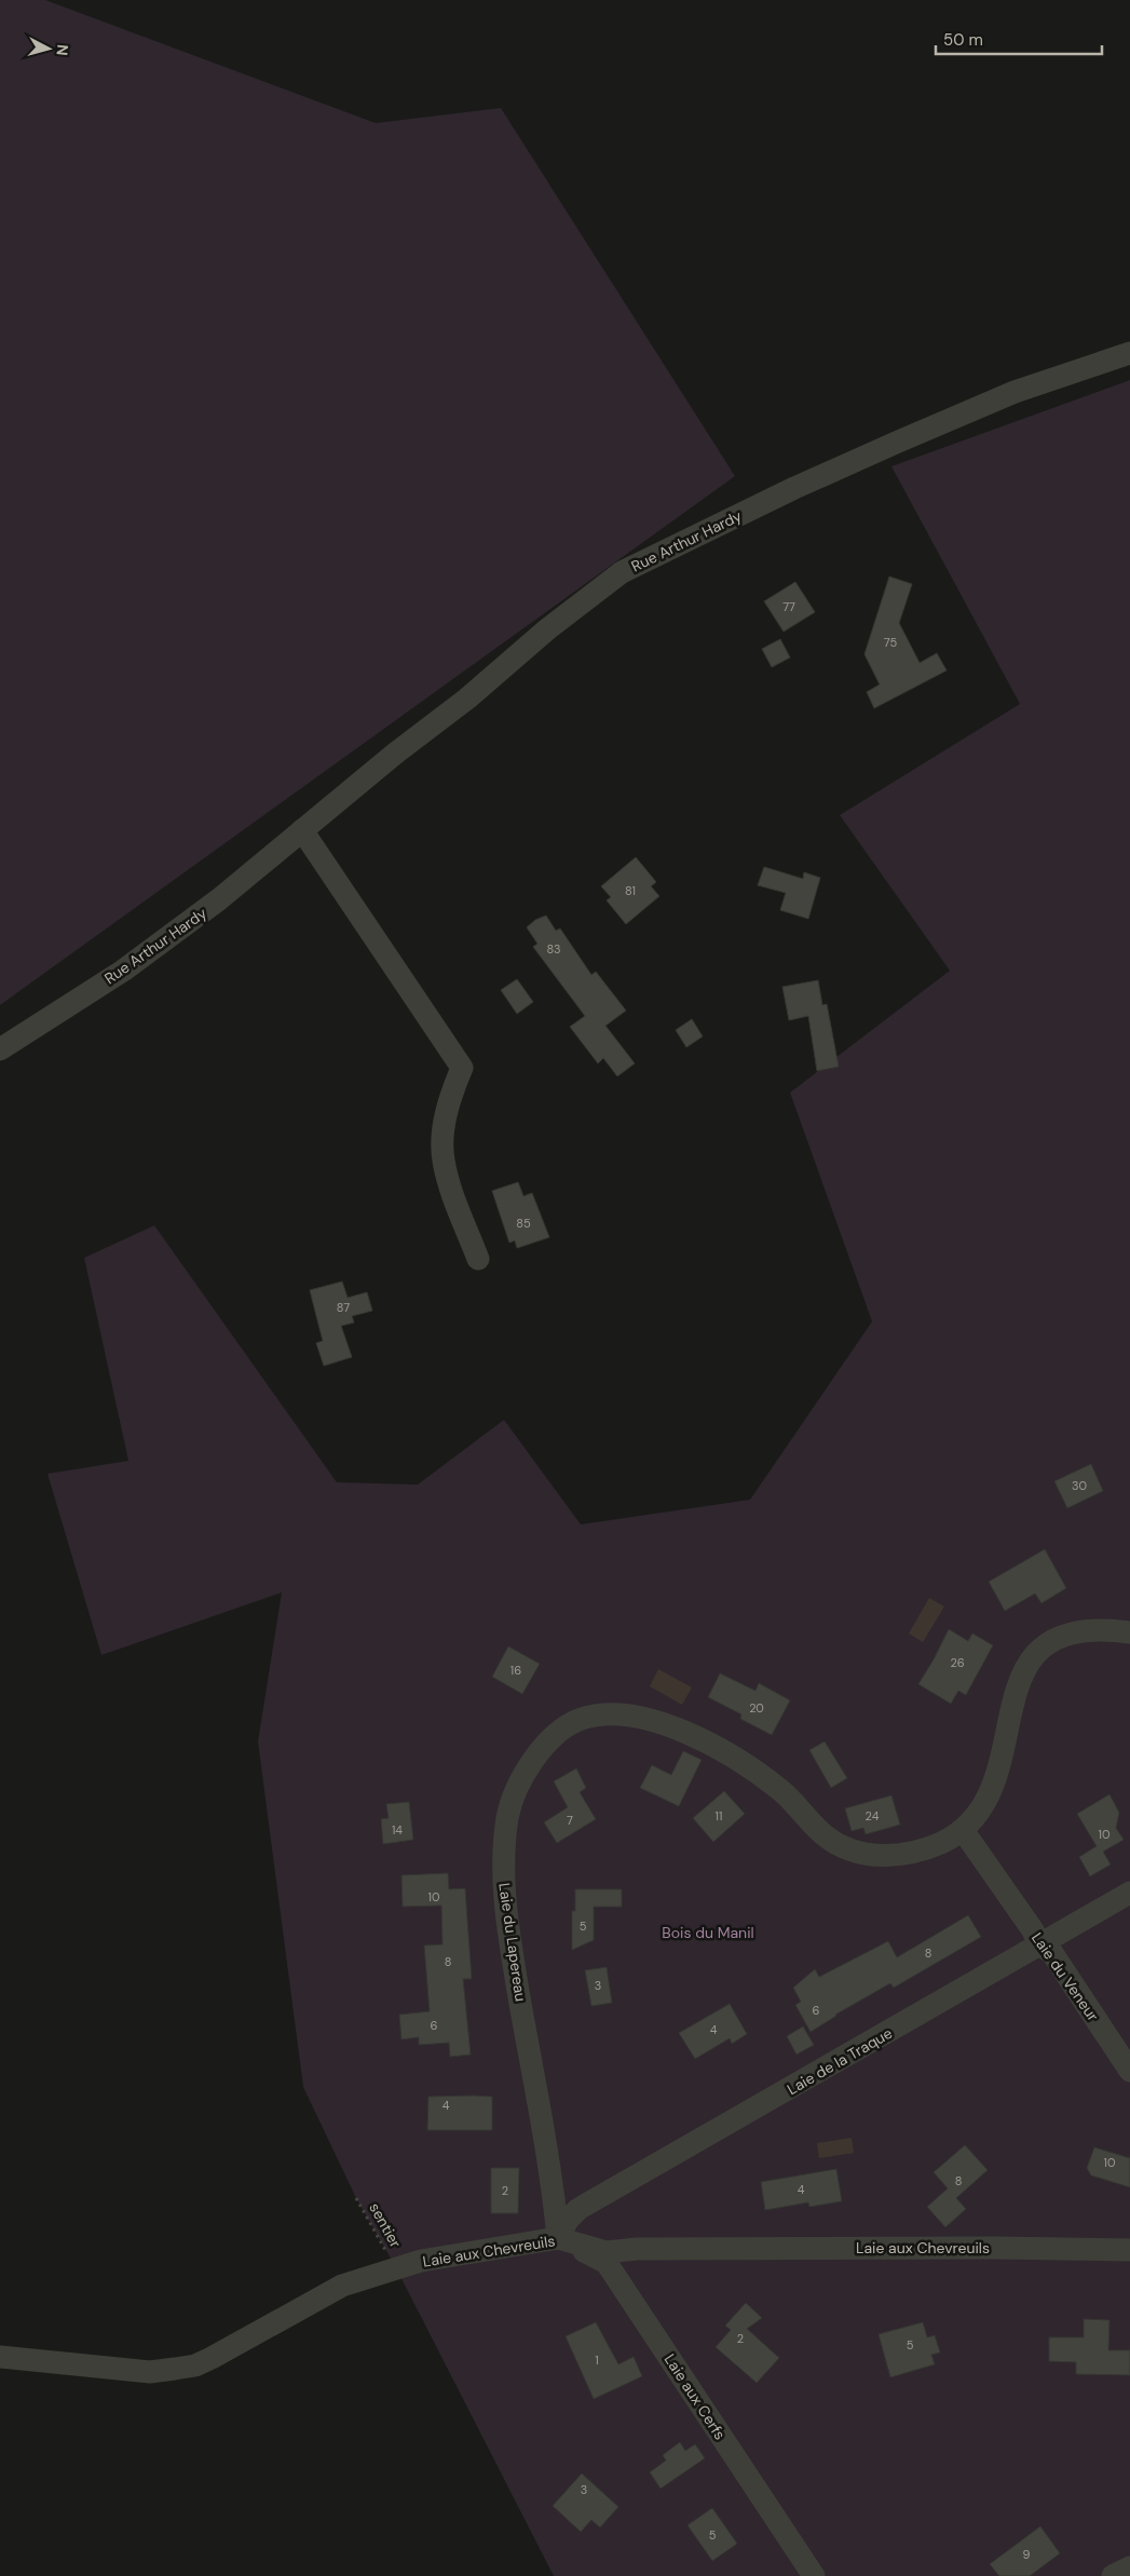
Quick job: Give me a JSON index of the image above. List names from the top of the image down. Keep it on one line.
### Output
{"streets":{"street":["Rue Arthur Hardy","Laie du Lapereau","Laie du Veneur","Laie de la Traque","Laie aux Chevreuils","Laie aux Cerfs"],"path":["sentier"]},"crossings":[["Laie du Lapereau","Laie du Veneur"],["Laie du Lapereau","Laie de la Traque"],["Laie du Lapereau","Laie aux Chevreuils"],["Laie du Lapereau","Laie aux Cerfs"],["Laie du Veneur","Laie de la Traque"],["Laie de la Traque","Laie aux Chevreuils"],["Laie de la Traque","Laie aux Cerfs"],["Laie aux Chevreuils","Laie aux Cerfs"]],"parks":["Bois du Manil"],"house_numbers":["77","75","81","83","85","87","30","26","16","20","11","24","7","14","10","10","5","8","8","3","6","6","4","4","10","8","4","2","2","5","1","3","5","9"],"scale_bar":"50 m","north":"right"}
